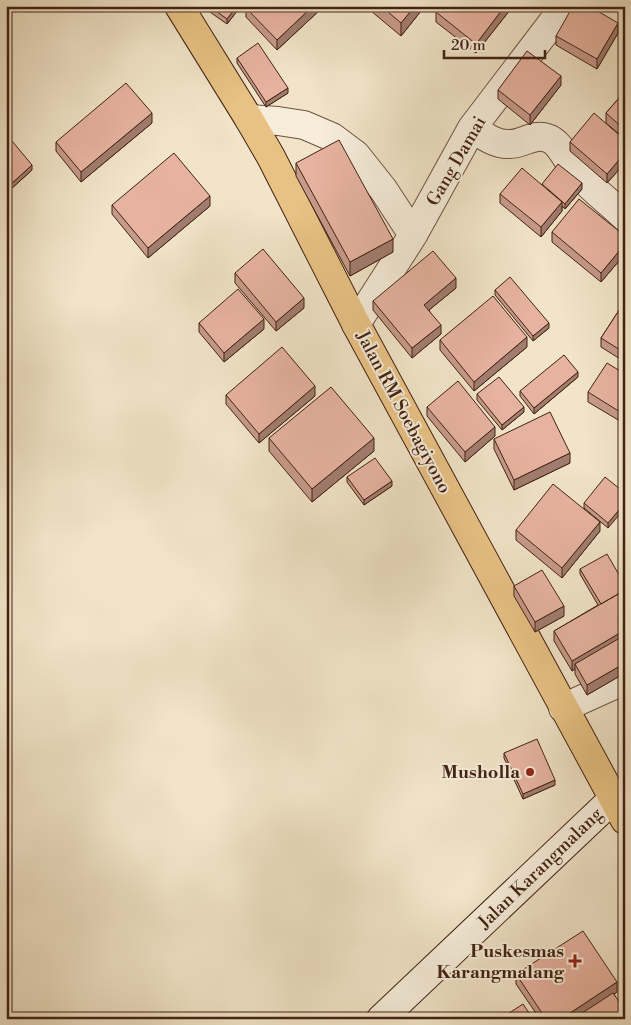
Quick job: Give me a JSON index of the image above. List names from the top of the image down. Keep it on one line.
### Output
{"streets":{"main road":["Jalan RM Soebagiyono"],"street":["Gang Damai","Jalan Karangmalang"]},"crossings":[["Gang Damai","Jalan RM Soebagiyono"],["Jalan RM Soebagiyono","Jalan Karangmalang"]],"places":{"other":["Musholla"],"health":["Puskesmas Karangmalang"]},"scale_bar":"20 m"}
